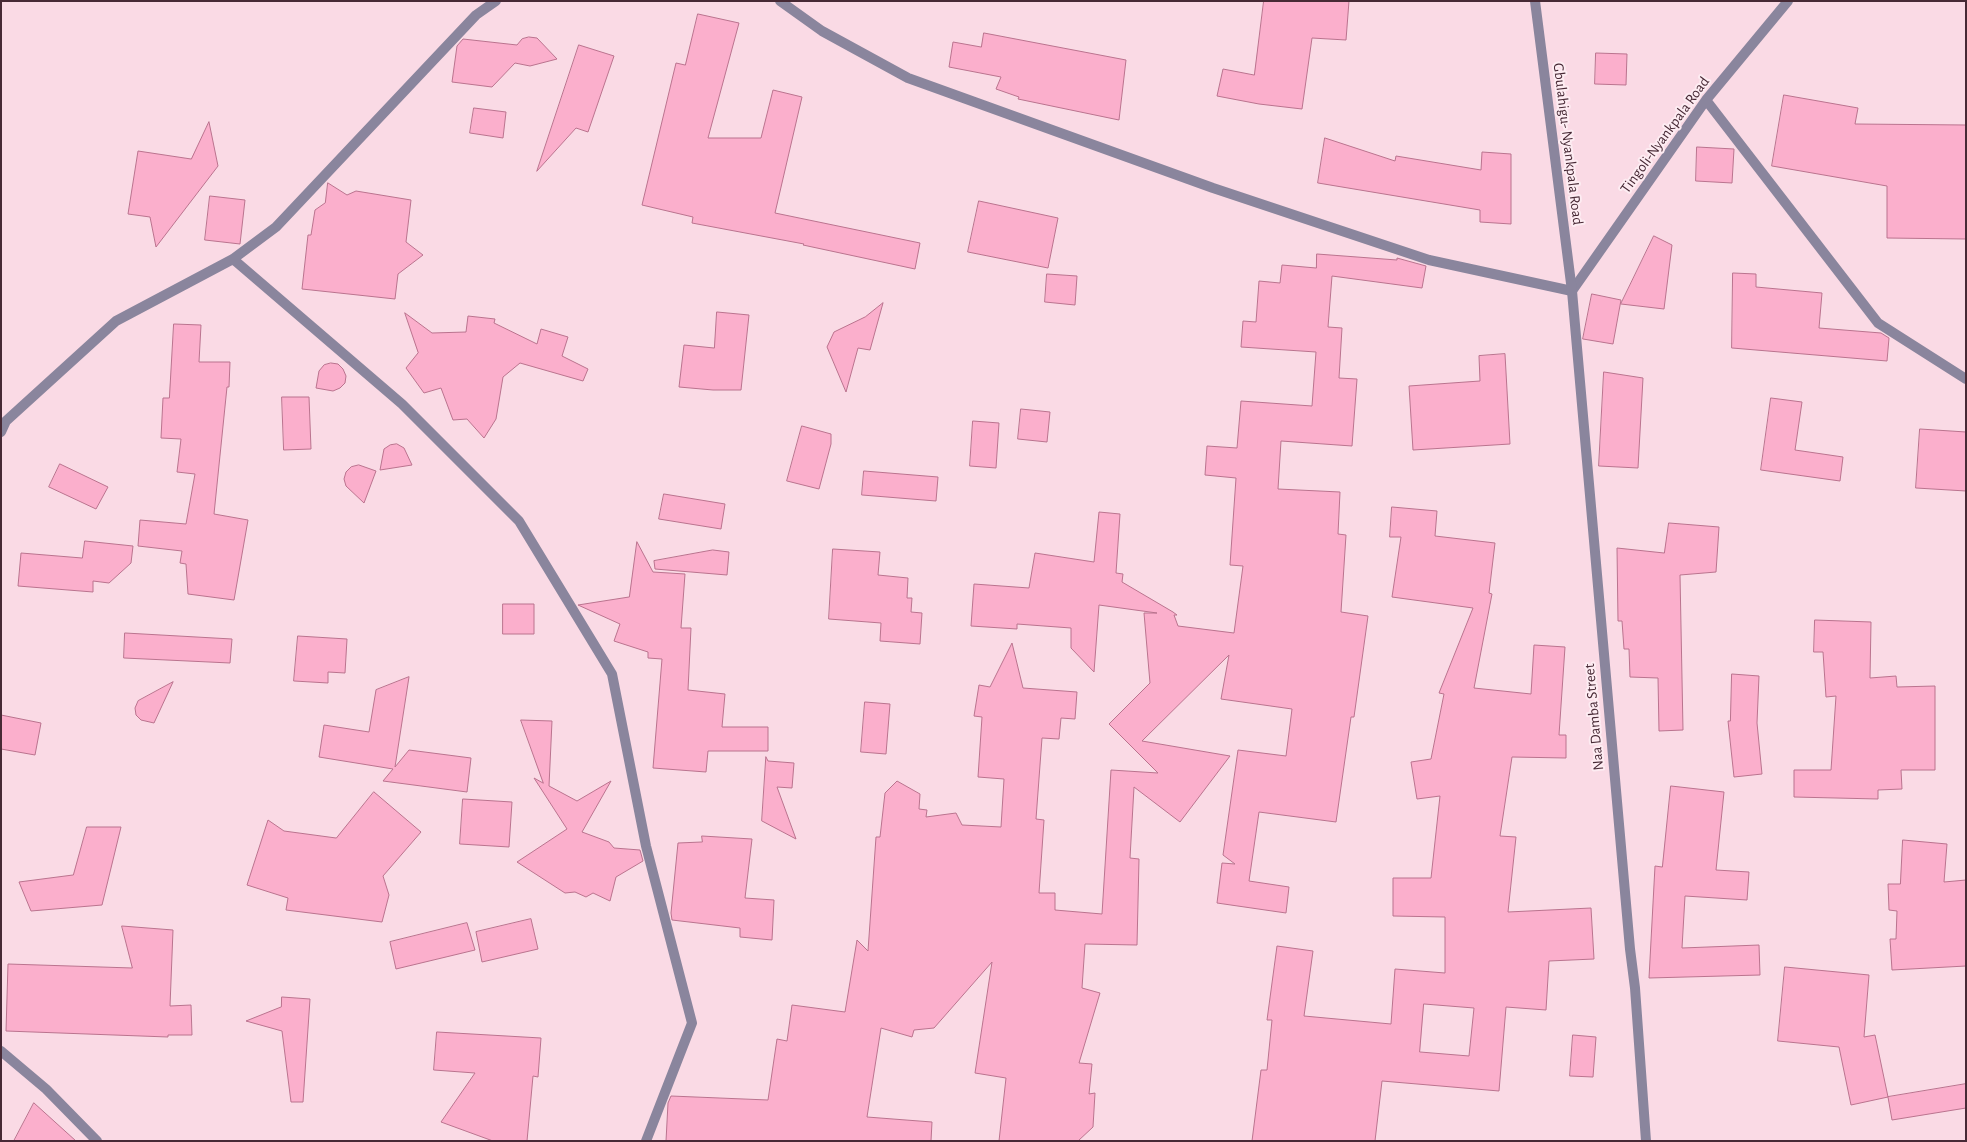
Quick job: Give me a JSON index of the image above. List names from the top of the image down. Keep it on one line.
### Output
{"streets":{"street":["Tingoli-Nyankpala Road","Gbulahigu- Nyankpala Road","Naa Damba Street"]},"crossings":[["Tingoli-Nyankpala Road","Gbulahigu- Nyankpala Road"],["Tingoli-Nyankpala Road","Naa Damba Street"],["Gbulahigu- Nyankpala Road","Naa Damba Street"]]}
